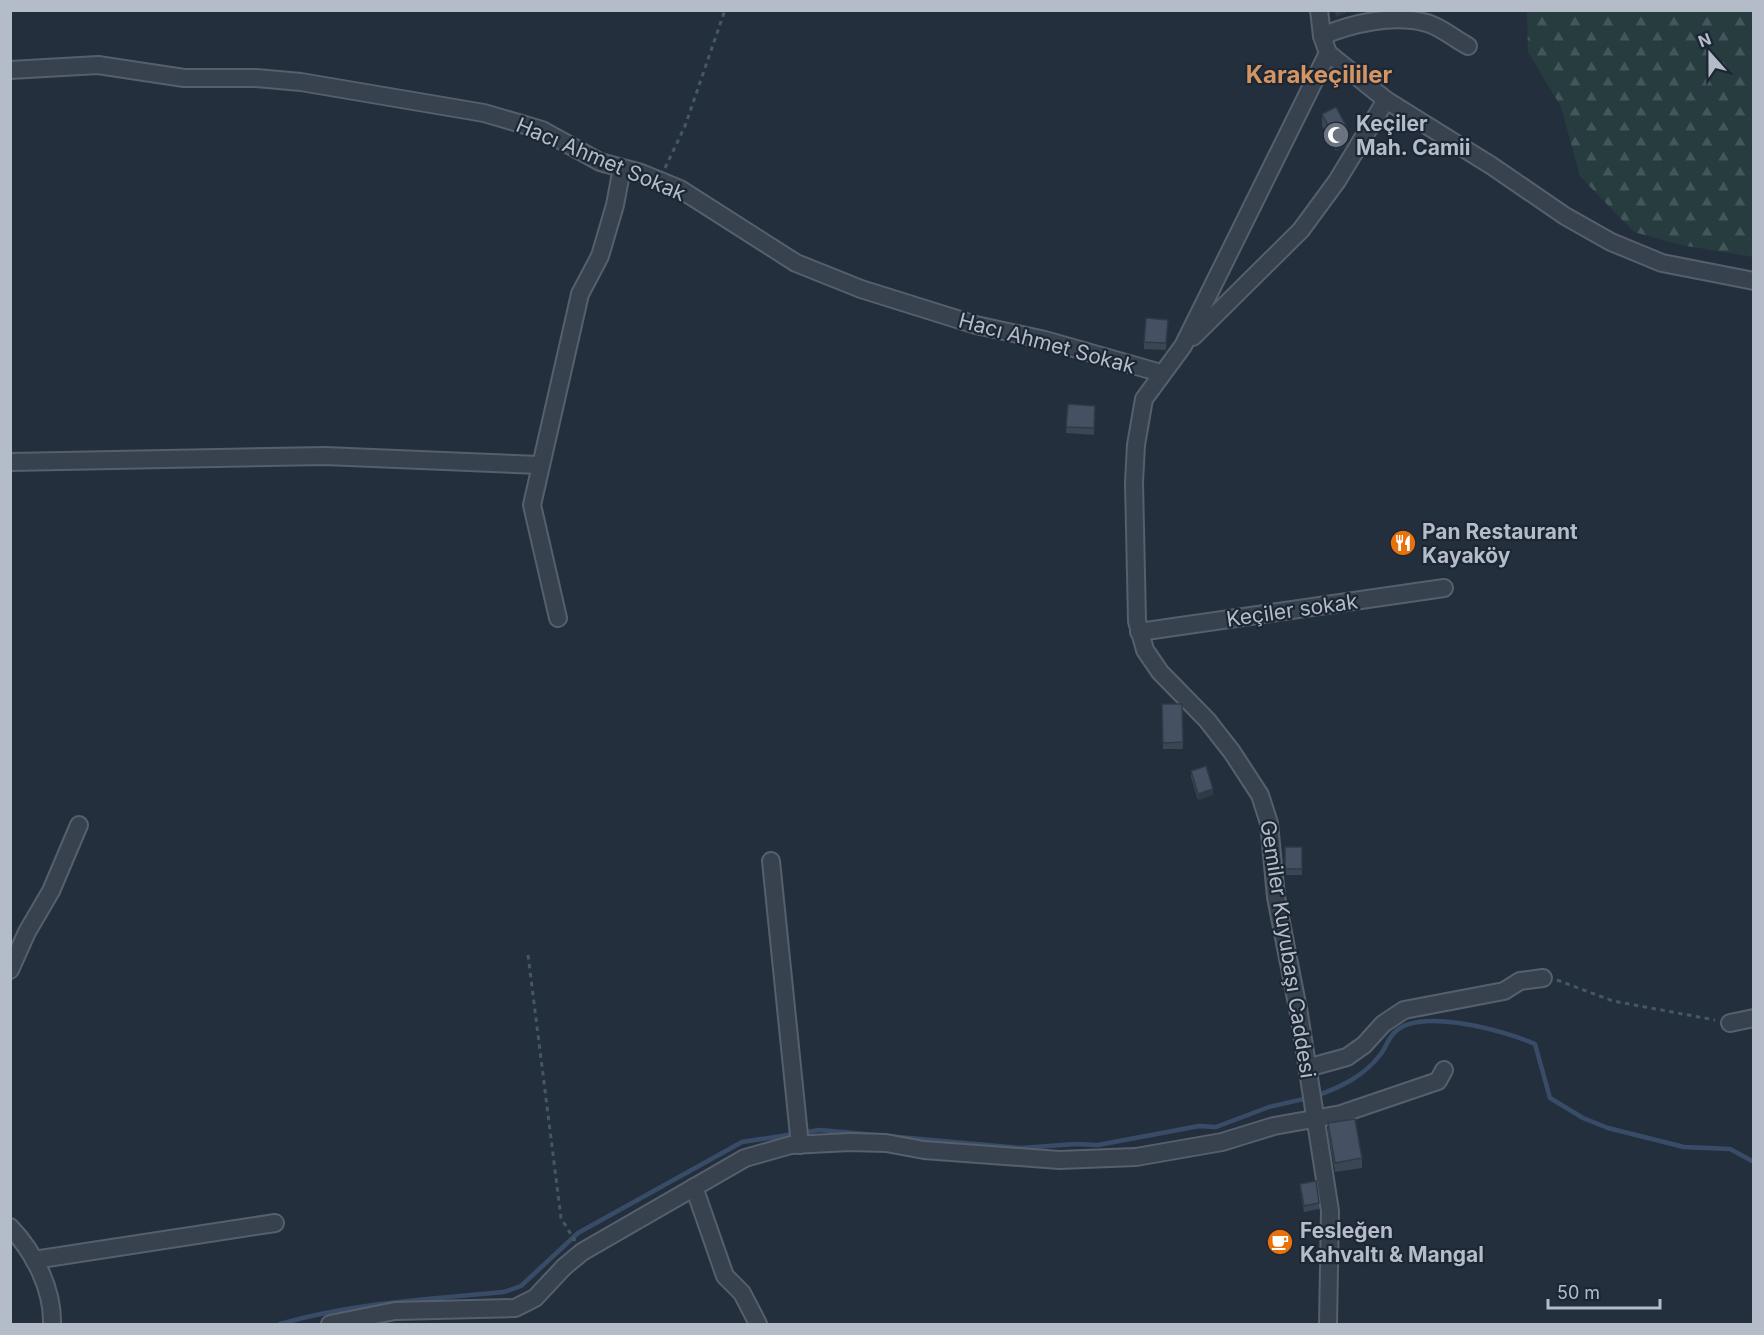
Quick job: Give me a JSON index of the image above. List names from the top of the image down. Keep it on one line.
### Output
{"streets":{"street":["Hacı Ahmet Sokak","Keçiler sokak","Gemiler Kuyubaşı Caddesi"]},"crossings":[["Hacı Ahmet Sokak","Gemiler Kuyubaşı Caddesi"],["Keçiler sokak","Gemiler Kuyubaşı Caddesi"]],"districts":["Karakeçililer"],"places":{"mosque":["Keçiler Mah. Camii"],"restaurant":["Pan Restaurant Kayaköy"],"cafe":["Fesleğen Kahvaltı & Mangal"]},"scale_bar":"50 m","north":"top"}
